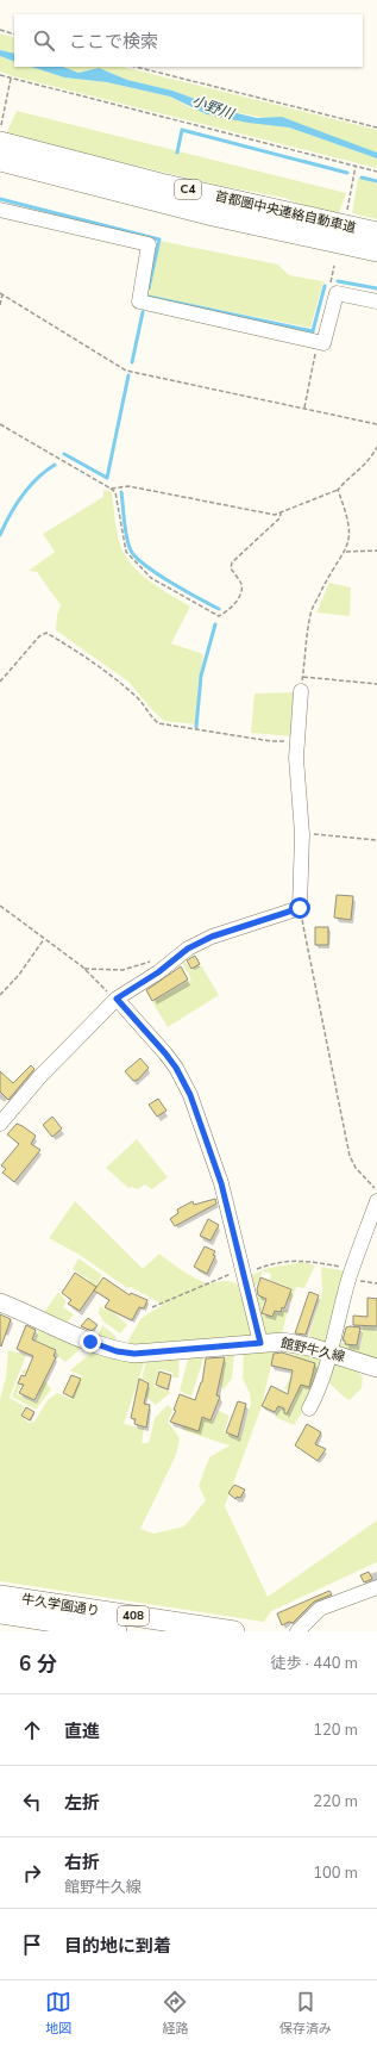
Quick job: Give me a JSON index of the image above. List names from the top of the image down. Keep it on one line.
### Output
{"streets":{"highway":["C4","首都圏中央連絡自動車道","牛久学園通り","408"],"main road":["館野牛久線"]},"water":["小野川"],"page":{"search":"ここで検索","heading":["6 分","徒歩 · 440 m"],"list":[["直進","120 m"],["左折","220 m"],["右折","館野牛久線","100 m"],"目的地に到着"],"nav":["地図","経路","保存済み"]}}
